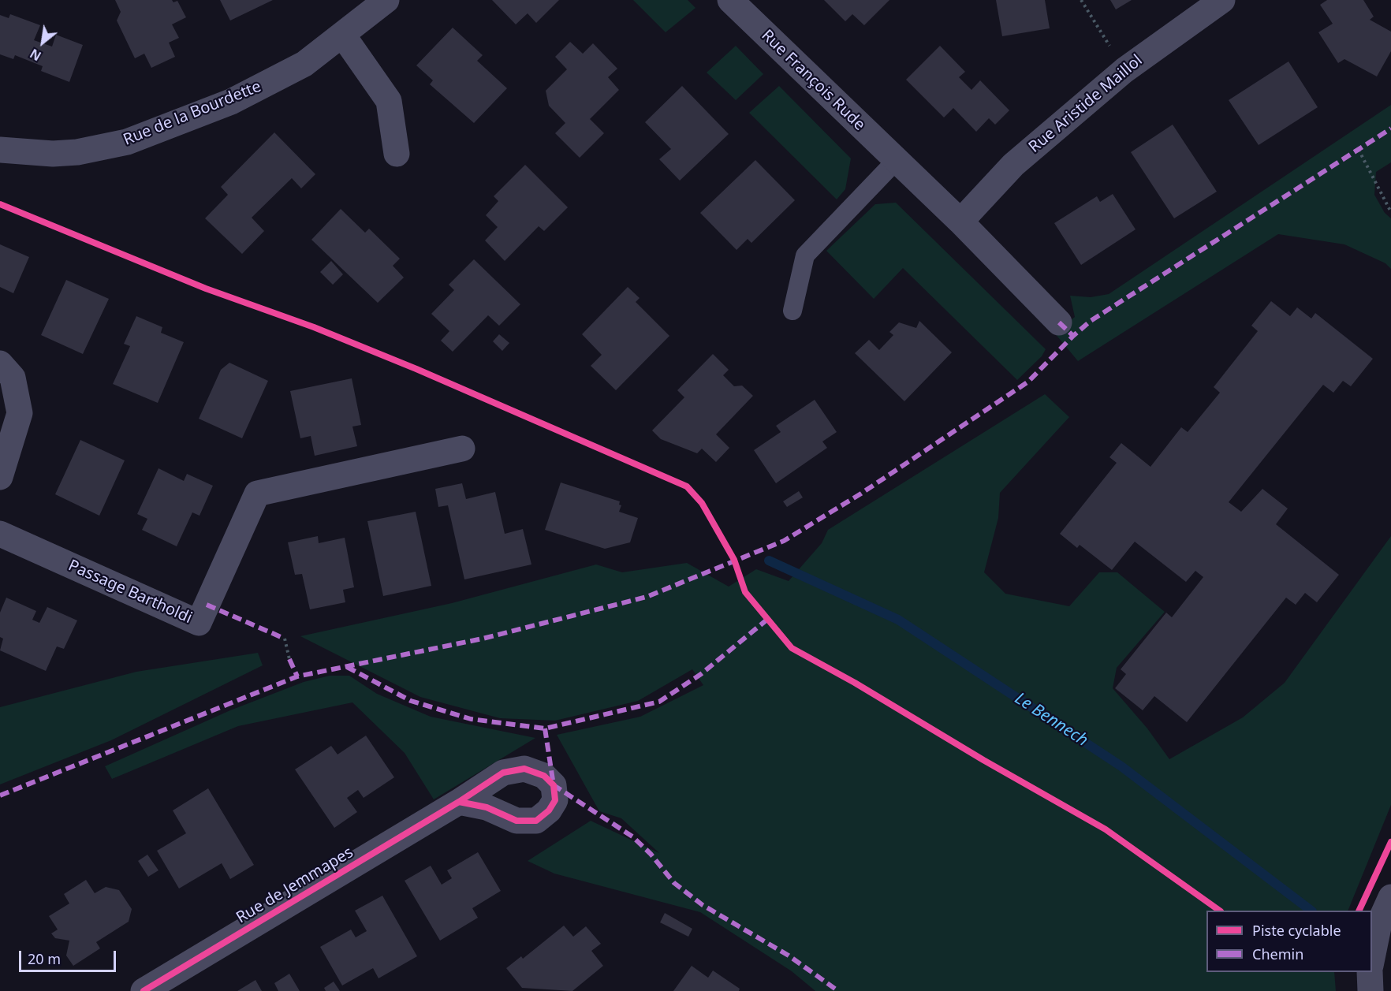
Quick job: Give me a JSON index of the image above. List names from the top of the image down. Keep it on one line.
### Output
{"streets":{"street":["Rue François Rude","Rue Aristide Maillol","Rue de la Bourdette","Passage Bartholdi","Rue de Jemmapes"]},"crossings":[["Rue François Rude","Rue Aristide Maillol"]],"water":["Le Bennech"],"legend":["Piste cyclable","Chemin"],"scale_bar":"20 m","north":"bottom left"}
